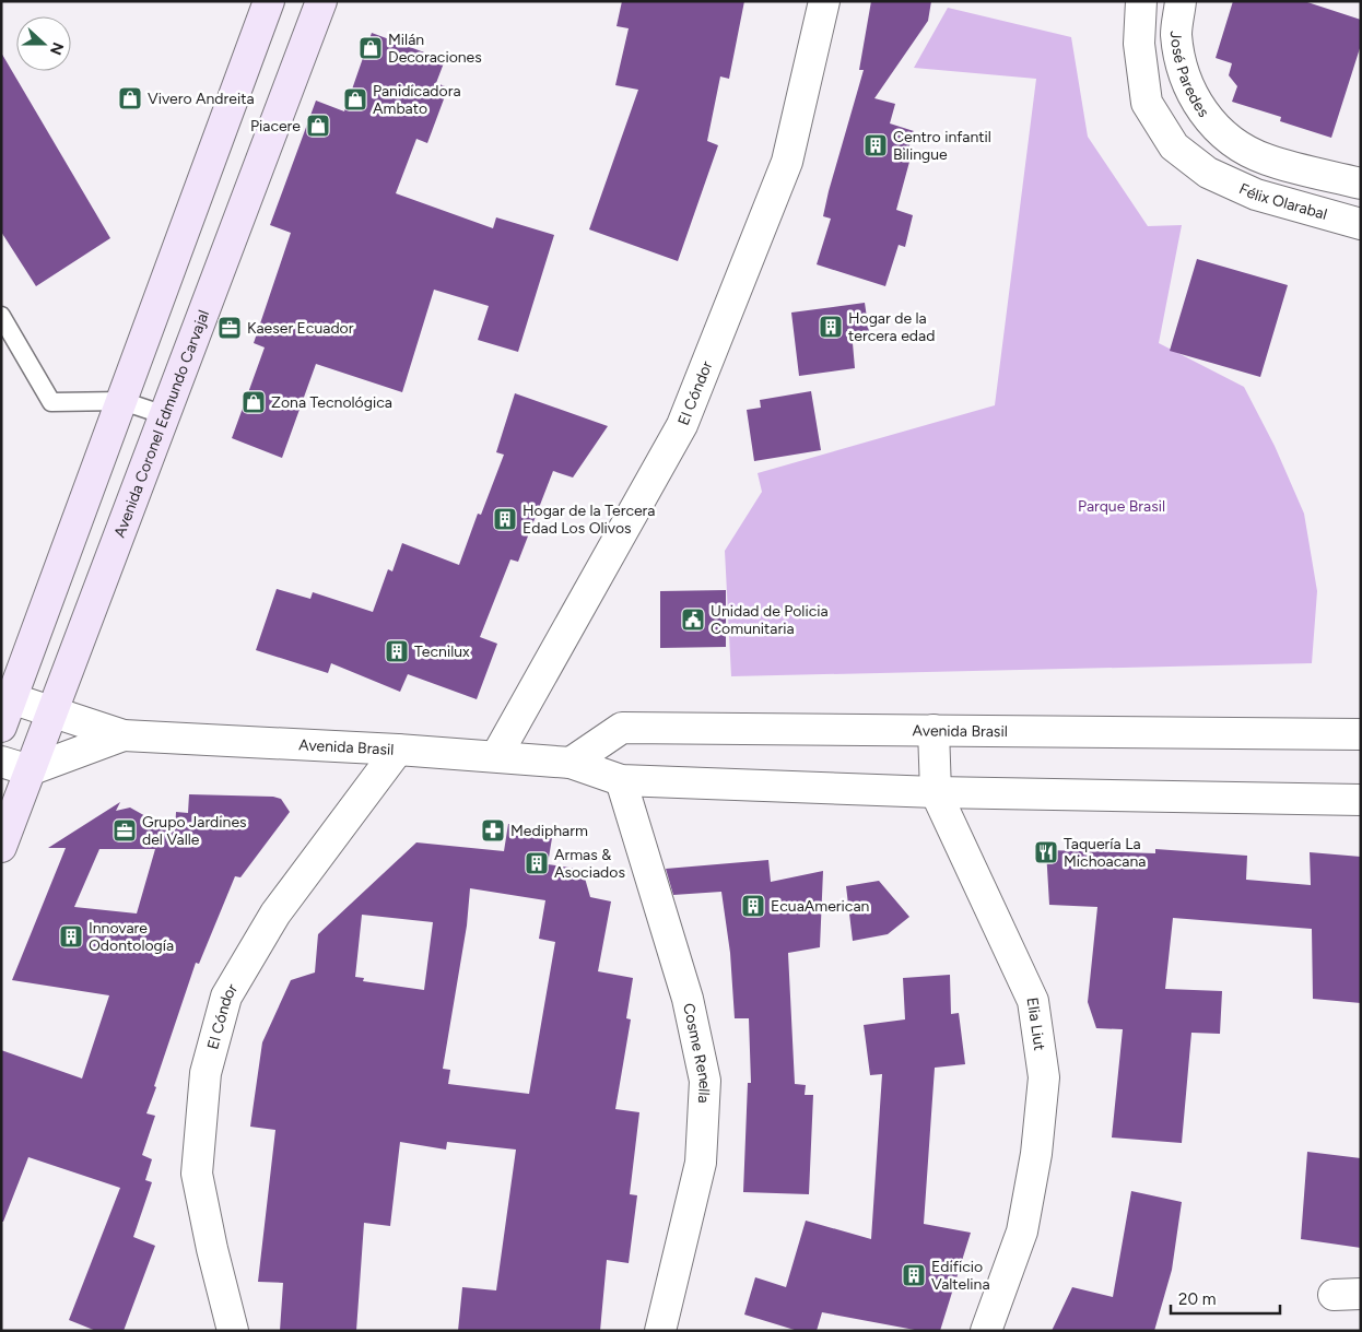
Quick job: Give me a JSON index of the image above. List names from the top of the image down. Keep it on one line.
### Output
{"streets":{"main road":["Avenida Coronel Edmundo Carvajal"],"street":["José Paredes","Félix Olarabal","El Cóndor","Avenida Brasil","Elia Liut","Cosme Renella"]},"crossings":[["El Cóndor","Avenida Brasil"],["Avenida Coronel Edmundo Carvajal","Avenida Brasil"],["Avenida Brasil","Elia Liut"],["Avenida Brasil","Cosme Renella"]],"parks":["Parque Brasil"],"places":{"shop":["Milán Decoraciones","Vivero Andreita","Panidicadora Ambato","Piacere","Zona Tecnológica"],"building":["Centro infantil Bilingue","Hogar de la tercera edad","Hogar de la Tercera Edad Los Olivos","Tecnilux","Armas & Asociados","EcuaAmerican","Innovare Odontología","Edificio Valtelina"],"office":["Kaeser Ecuador","Grupo Jardines del Valle"],"public building":["Unidad de Policia Comunitaria"],"pharmacy":["Medipharm"],"restaurant":["Taquería La Michoacana"]},"scale_bar":"20 m","north":"right"}
